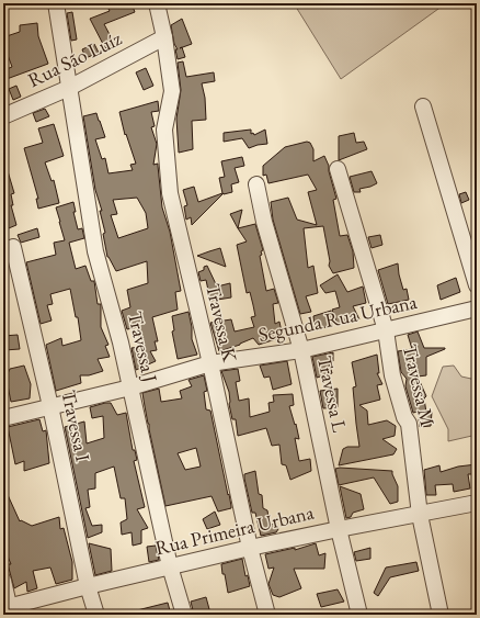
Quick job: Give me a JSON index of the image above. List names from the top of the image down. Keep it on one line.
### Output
{"streets":{"street":["Rua São Luíz","Segunda Rua Urbana","Travessa K","Travessa J","Travessa M","Travessa L","Travessa I","Rua Primeira Urbana"]},"crossings":[["Rua São Luíz","Travessa K"],["Rua São Luíz","Travessa J"],["Segunda Rua Urbana","Travessa K"],["Segunda Rua Urbana","Travessa J"],["Segunda Rua Urbana","Travessa M"],["Segunda Rua Urbana","Travessa L"],["Segunda Rua Urbana","Travessa I"],["Travessa K","Rua Primeira Urbana"],["Travessa J","Rua Primeira Urbana"],["Travessa M","Rua Primeira Urbana"],["Travessa L","Rua Primeira Urbana"],["Travessa I","Rua Primeira Urbana"]]}
